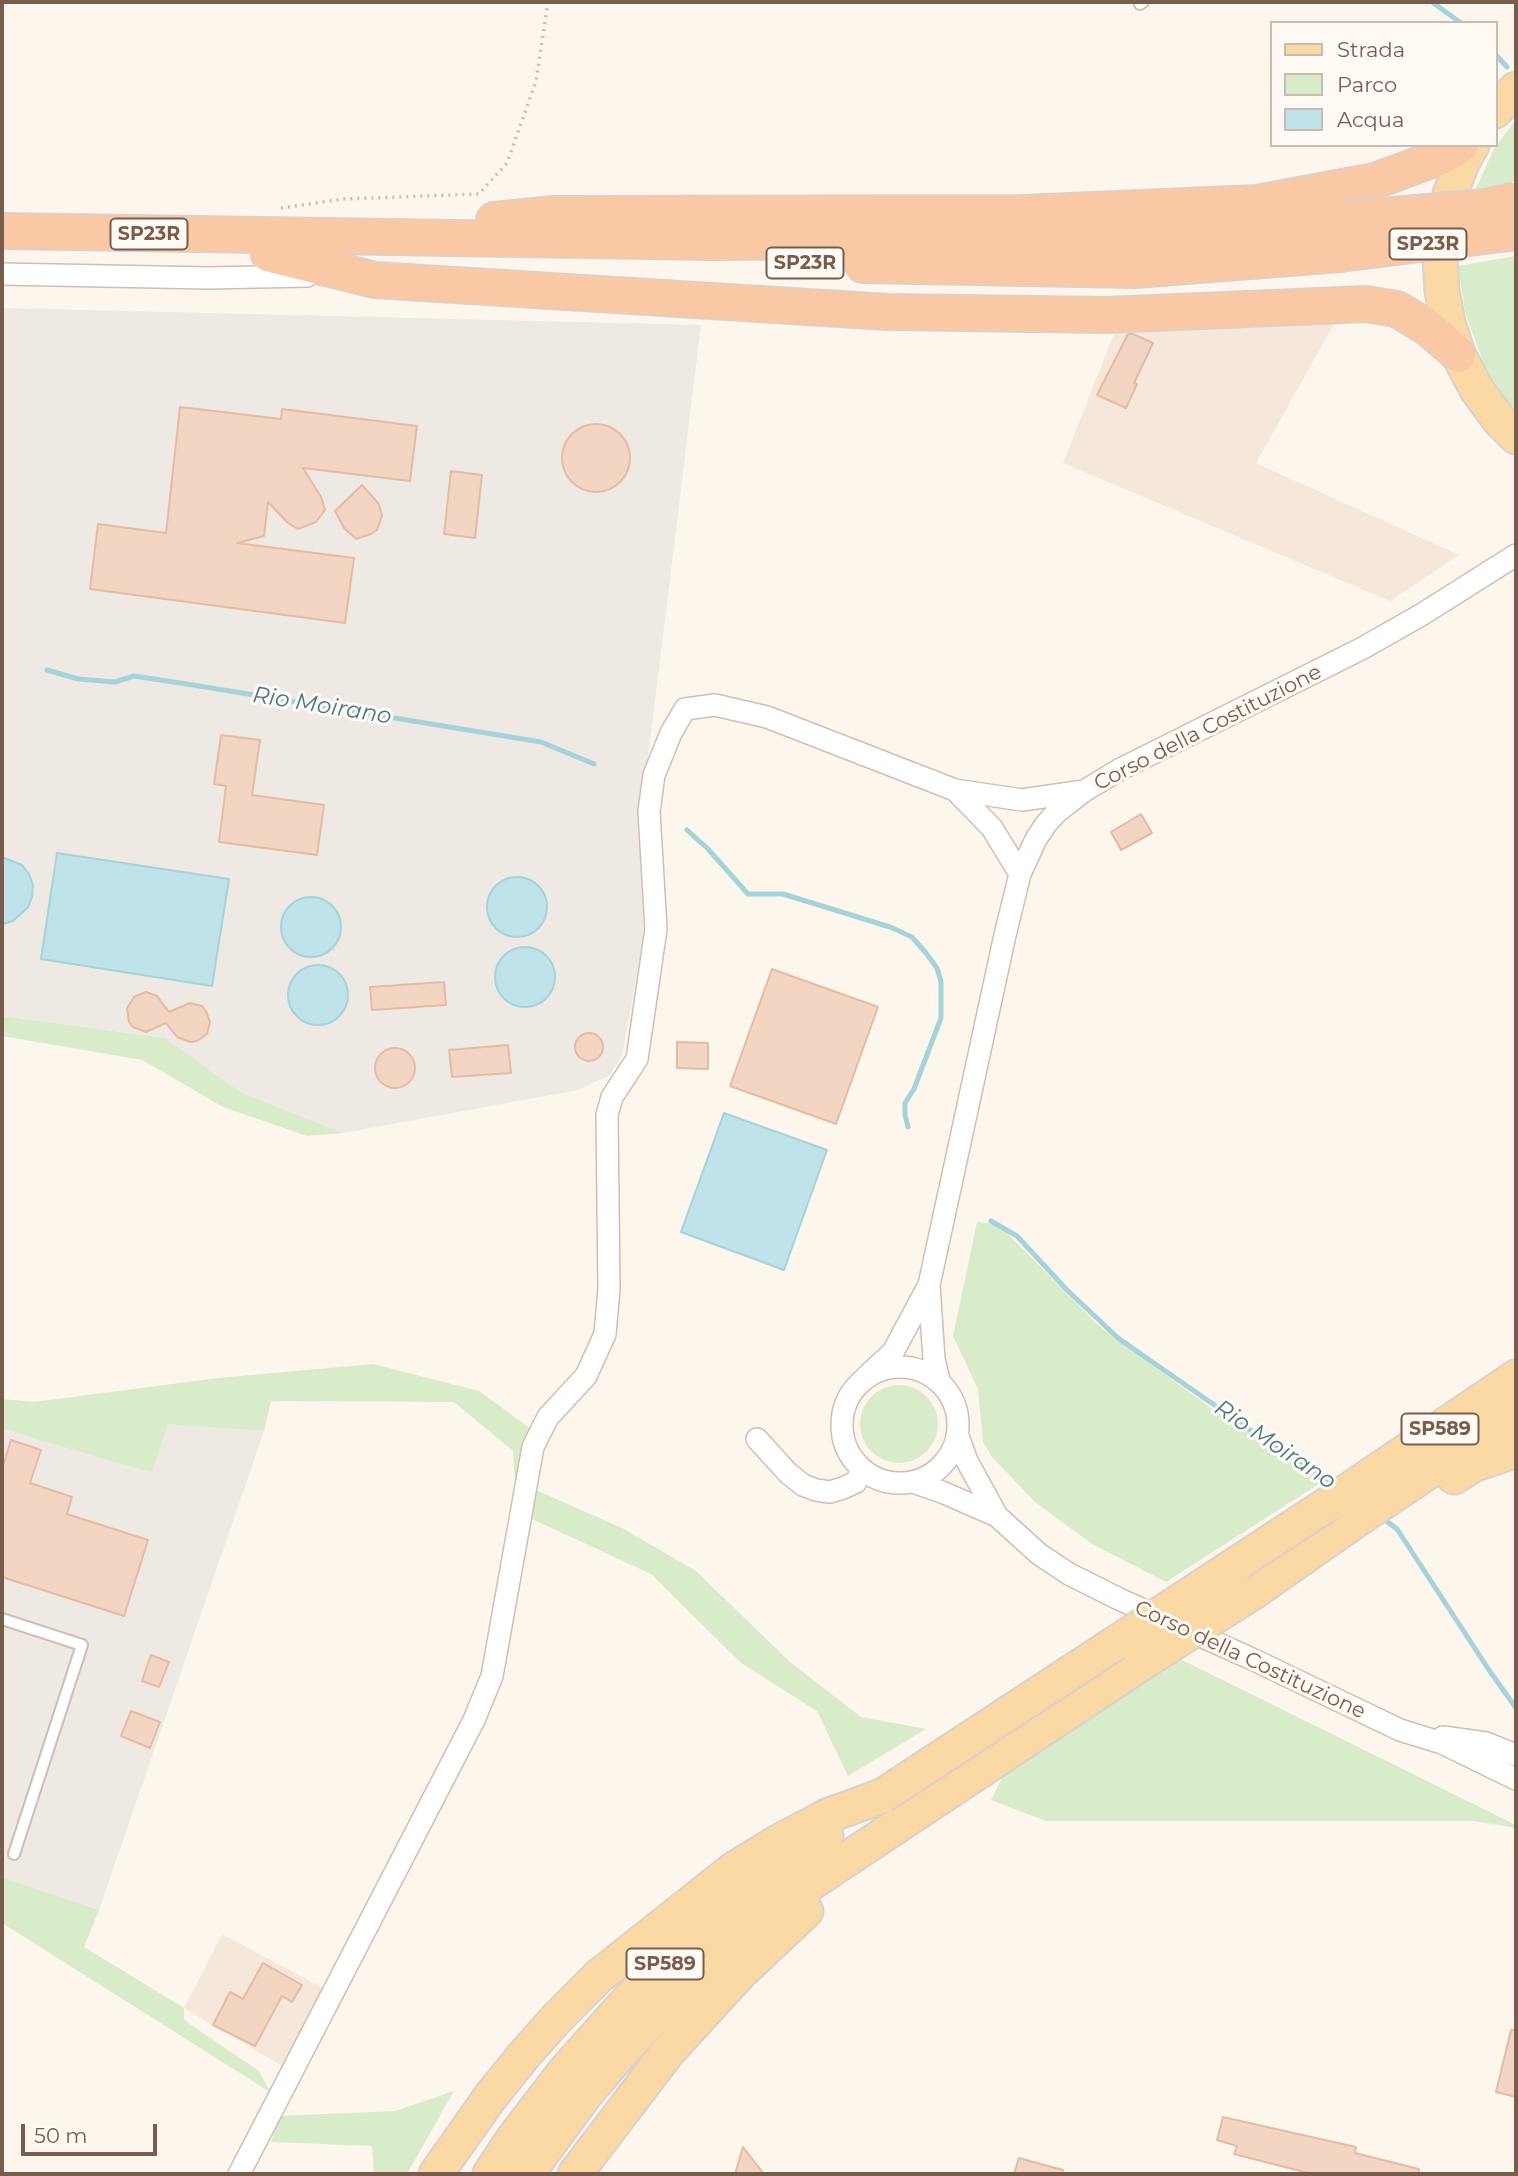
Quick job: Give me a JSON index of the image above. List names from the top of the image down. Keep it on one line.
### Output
{"streets":{"highway":["SP23R"],"main road":["SP589"],"street":["Corso della Costituzione"]},"water":["Rio Moirano"],"legend":["Strada","Parco","Acqua"],"scale_bar":"50 m"}
